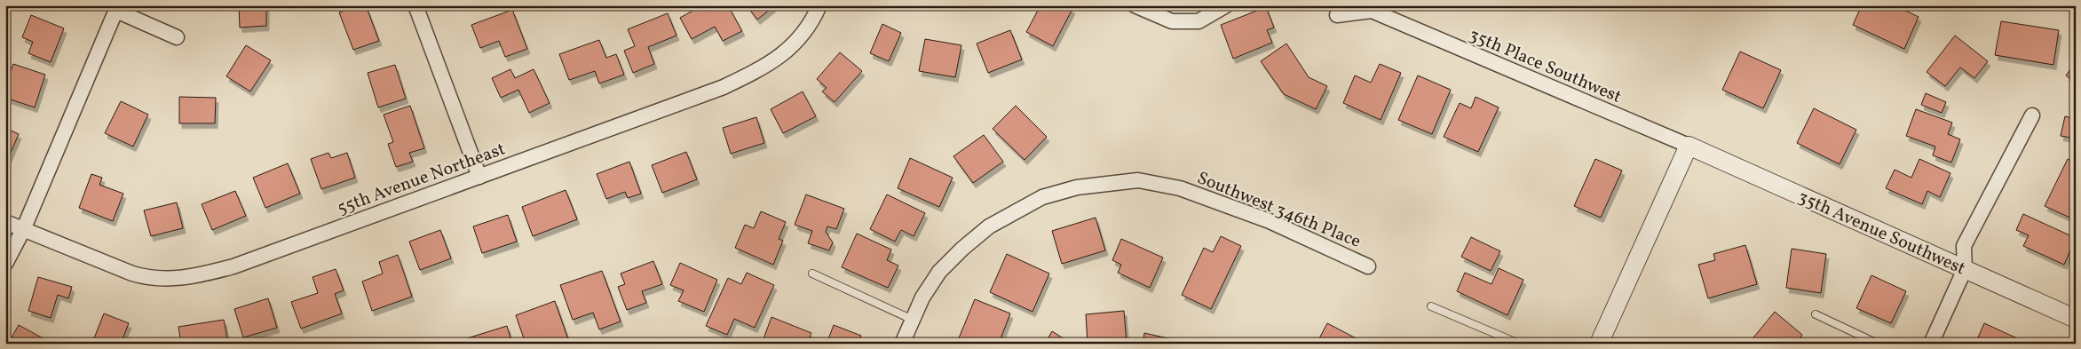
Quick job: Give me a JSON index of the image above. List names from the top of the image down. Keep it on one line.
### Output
{"streets":{"street":["35th Place Southwest","55th Avenue Northeast","Southwest 346th Place","35th Avenue Southwest"]},"crossings":[["35th Place Southwest","35th Avenue Southwest"]]}
